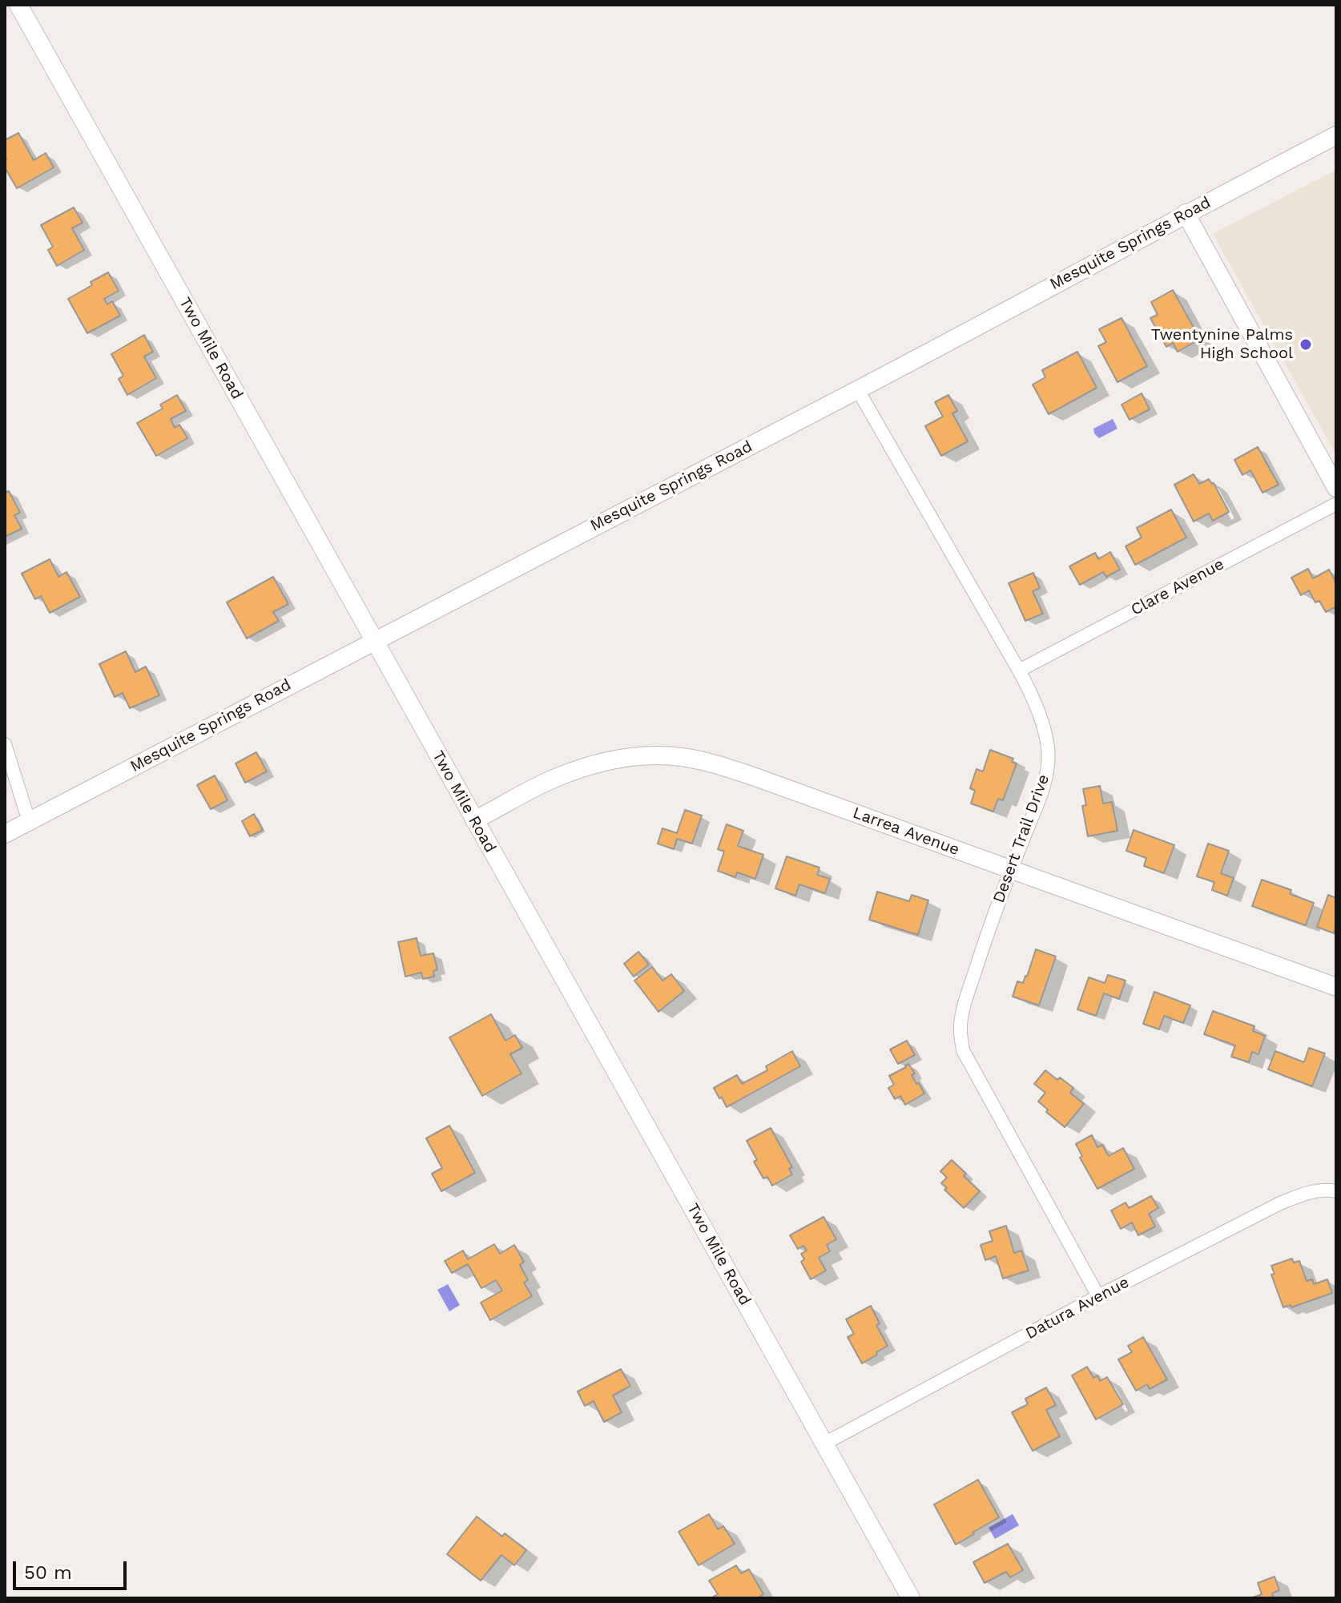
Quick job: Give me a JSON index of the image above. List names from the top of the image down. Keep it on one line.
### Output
{"streets":{"main road":["Mesquite Springs Road","Two Mile Road","Larrea Avenue"],"street":["Clare Avenue","Desert Trail Drive","Datura Avenue"]},"crossings":[["Mesquite Springs Road","Two Mile Road"],["Mesquite Springs Road","Desert Trail Drive"],["Two Mile Road","Larrea Avenue"],["Two Mile Road","Datura Avenue"],["Clare Avenue","Desert Trail Drive"],["Larrea Avenue","Desert Trail Drive"],["Desert Trail Drive","Datura Avenue"]],"places":["Twentynine Palms High School"],"scale_bar":"50 m"}
